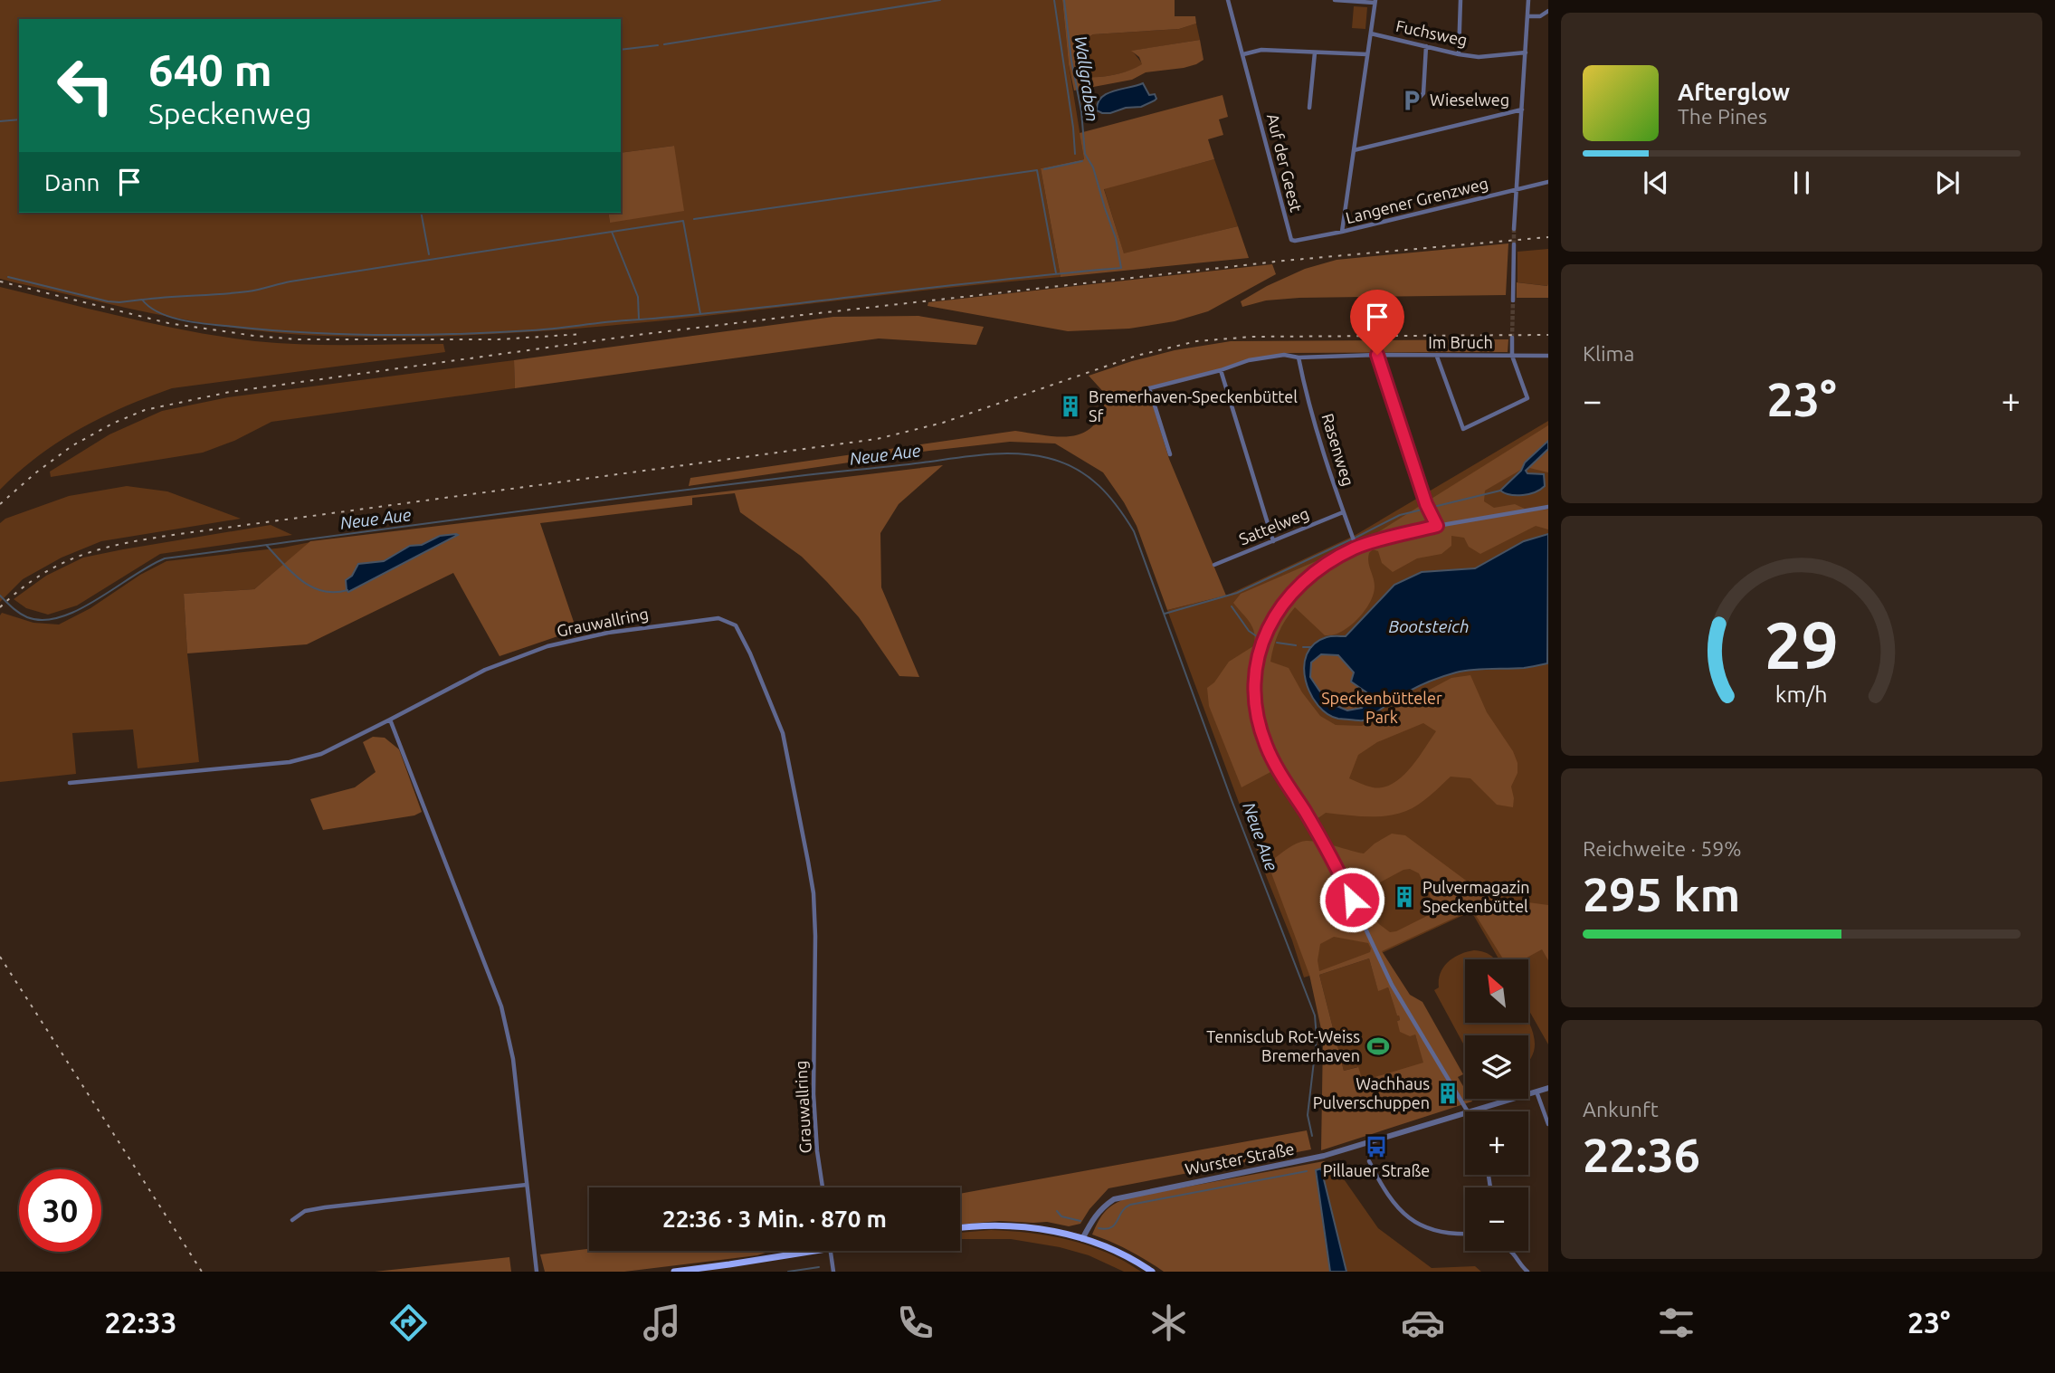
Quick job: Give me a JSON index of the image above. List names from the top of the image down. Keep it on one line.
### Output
{"streets":{"street":["Fuchsweg","Auf der Geest","Langener Grenzweg","Im Bruch","Rasenweg","Sattelweg","Grauwallring","Wurster Straße"]},"crossings":[["Auf der Geest","Langener Grenzweg"],["Im Bruch","Rasenweg"],["Rasenweg","Sattelweg"]],"water":["Wallgraben","Neue Aue","Bootsteich"],"parks":["Speckenbütteler Park"],"places":{"parking":["Wieselweg"],"building":["Bremerhaven-Speckenbüttel Sf","Pulvermagazin Speckenbüttel","Wachhaus Pulverschuppen"],"sports":["Tennisclub Rot-Weiss Bremerhaven"],"bus stop":["Pillauer Straße"]},"north":"top left","page":{"turn":["640 m","Speckenweg"],"song":["Afterglow","The Pines"],"then":"Dann","tile":["Klima",["Reichweite · 59%","295 km"],["Ankunft","22:36"]],"heat":["−","23°","+"],"map_buttons":["+","−"],"limit":"30","trip":"22:36 · 3 Min. · 870 m","tabs":["22:33","23°"],"gauge":["29","km/h"]}}
